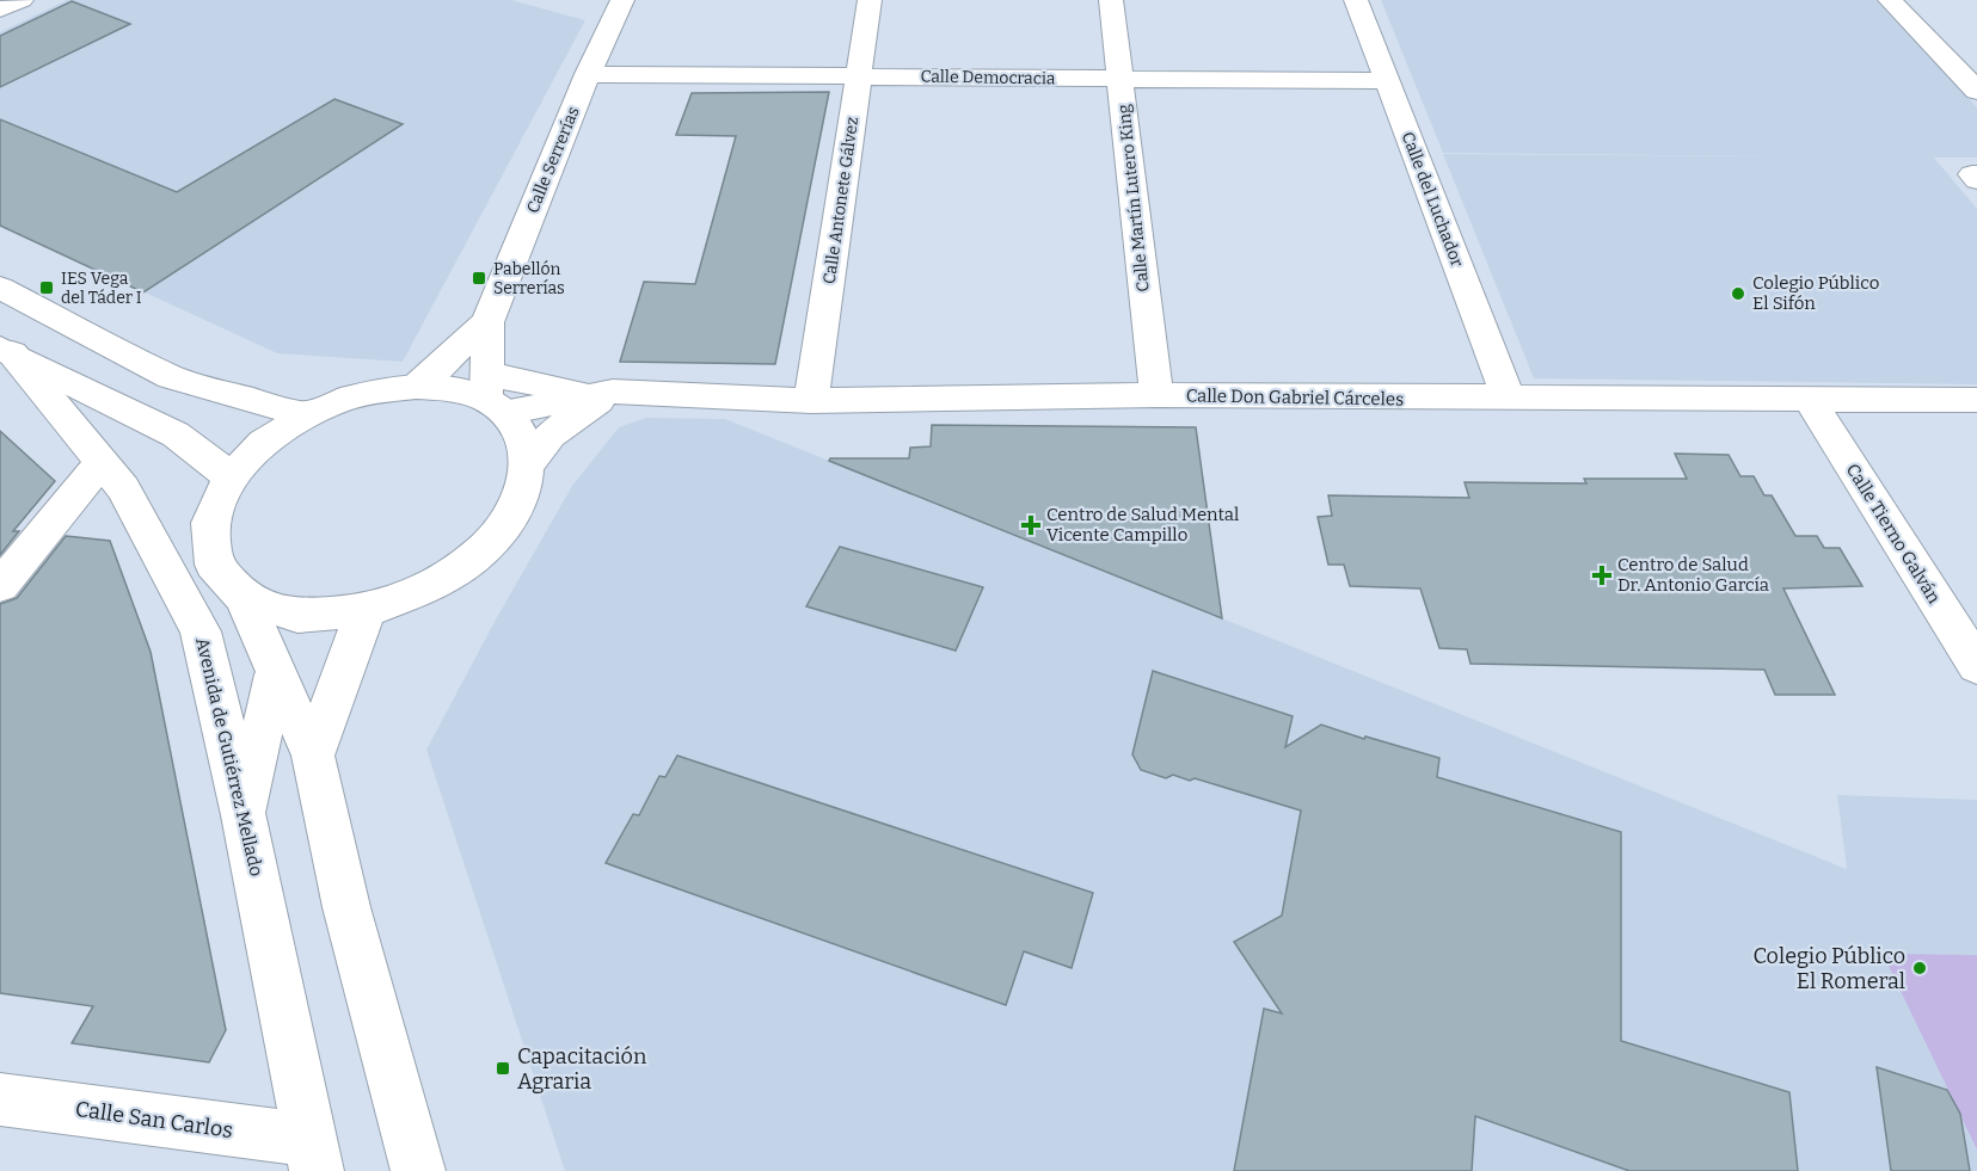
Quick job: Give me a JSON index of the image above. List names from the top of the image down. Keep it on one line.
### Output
{"streets":{"street":["Calle Democracia","Calle Serrerías","Calle Martín Lutero King","Calle del Luchador","Calle Antonete Gálvez","Calle Don Gabriel Cárceles","Calle Tierno Galván","Avenida de Gutiérrez Mellado","Calle San Carlos"]},"crossings":[["Calle Democracia","Calle Serrerías"],["Calle Democracia","Calle Martín Lutero King"],["Calle Democracia","Calle del Luchador"],["Calle Democracia","Calle Antonete Gálvez"],["Calle Martín Lutero King","Calle Don Gabriel Cárceles"],["Calle del Luchador","Calle Don Gabriel Cárceles"],["Calle Antonete Gálvez","Calle Don Gabriel Cárceles"],["Calle Don Gabriel Cárceles","Calle Tierno Galván"],["Avenida de Gutiérrez Mellado","Calle San Carlos"]],"places":{"transit":["Pabellón Serrerías","IES Vega del Táder I","Capacitación Agraria"],"other":["Colegio Público El Sifón","Colegio Público El Romeral"],"health":["Centro de Salud Mental Vicente Campillo","Centro de Salud Dr. Antonio García"]}}
